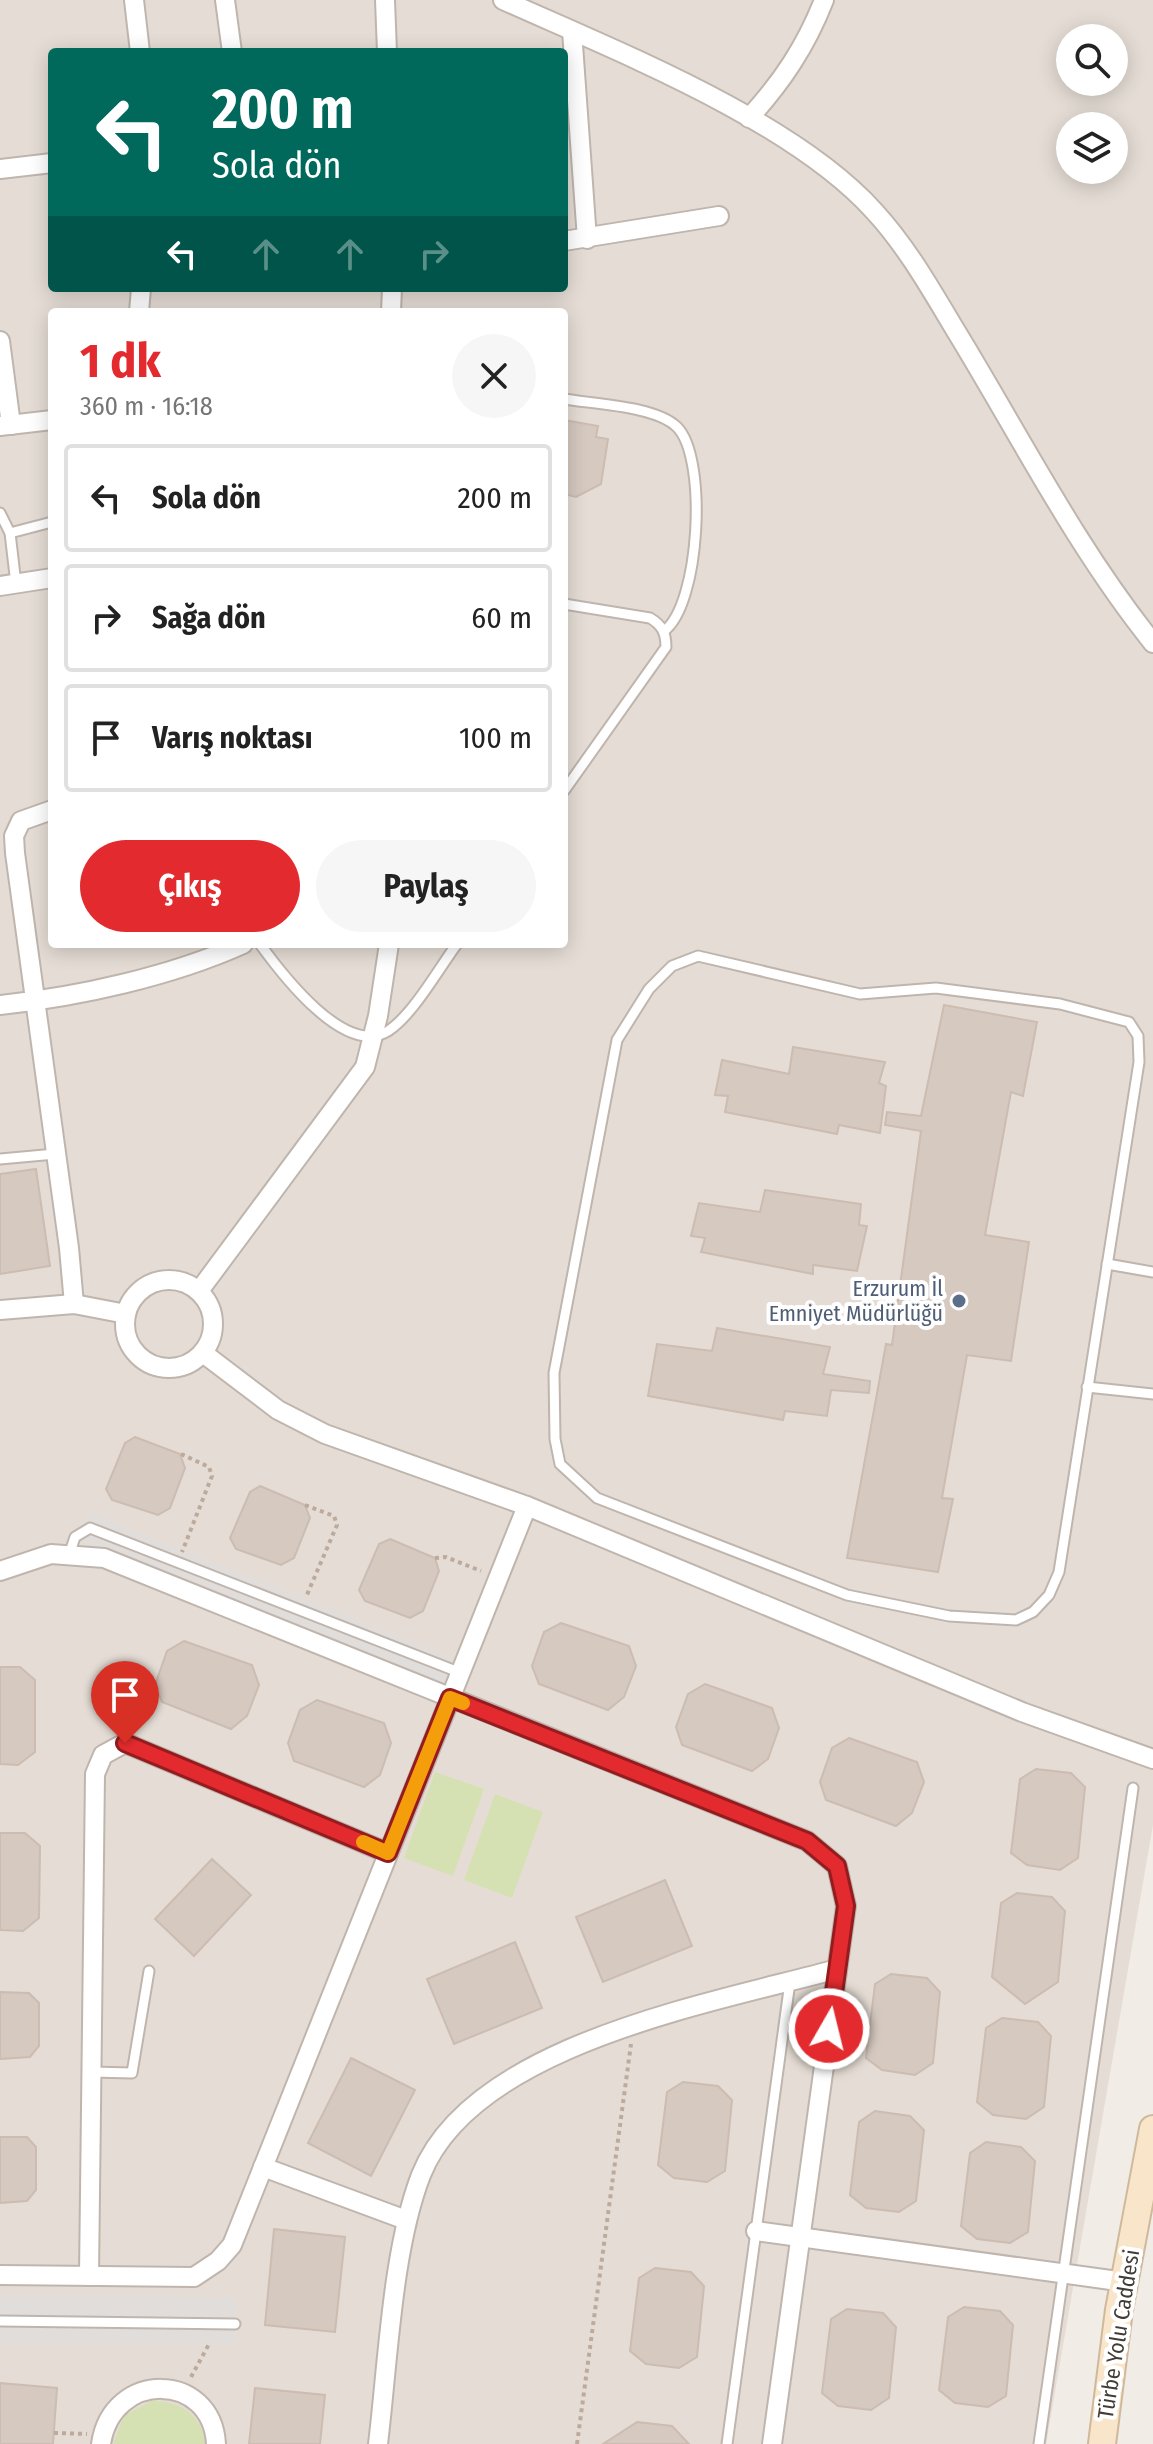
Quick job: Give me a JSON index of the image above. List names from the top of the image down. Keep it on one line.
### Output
{"streets":{"street":["Türbe Yolu Caddesi"]},"places":["Erzurum İl Emniyet Müdürlüğü"],"page":{"turn":["200 m","Sola dön"],"heading":["1 dk","360 m · 16:18"],"list":[{"name":"Sola dön","value":"200 m"},{"name":"Sağa dön","value":"60 m"},{"name":"Varış noktası","value":"100 m"}],"buttons":["Çıkış","Paylaş"]}}
